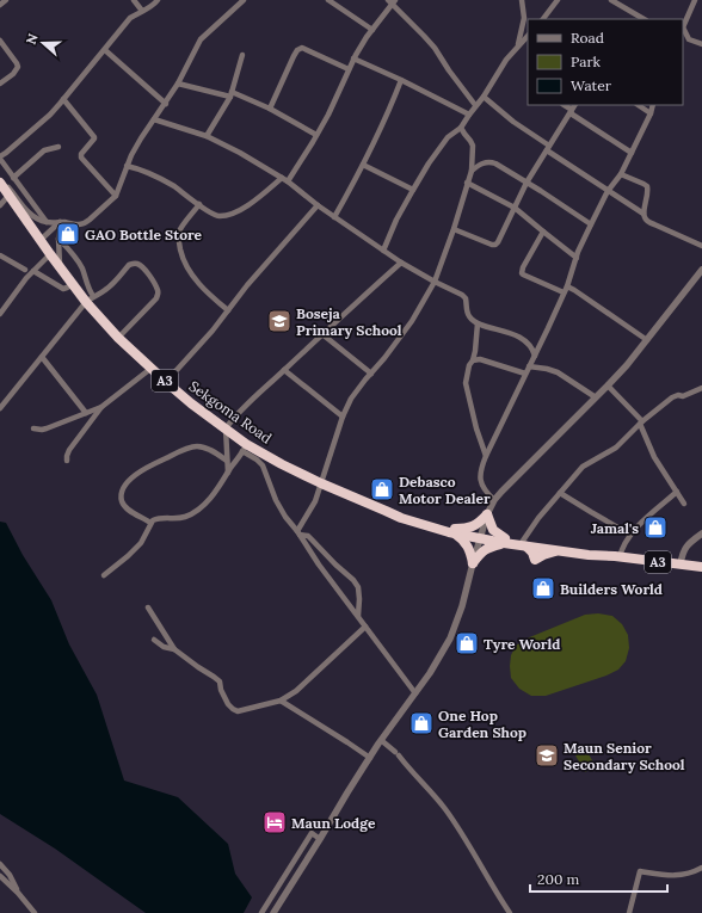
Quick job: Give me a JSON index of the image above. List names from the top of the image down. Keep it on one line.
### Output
{"streets":{"highway":["A3","Sekgoma Road"]},"places":{"shop":["GAO Bottle Store","Debasco Motor Dealer","Jamal's","Builders World","Tyre World","One Hop Garden Shop"],"school or university":["Boseja Primary School","Maun Senior Secondary School"],"hotel":["Maun Lodge"]},"legend":["Road","Park","Water"],"scale_bar":"200 m","north":"left"}
